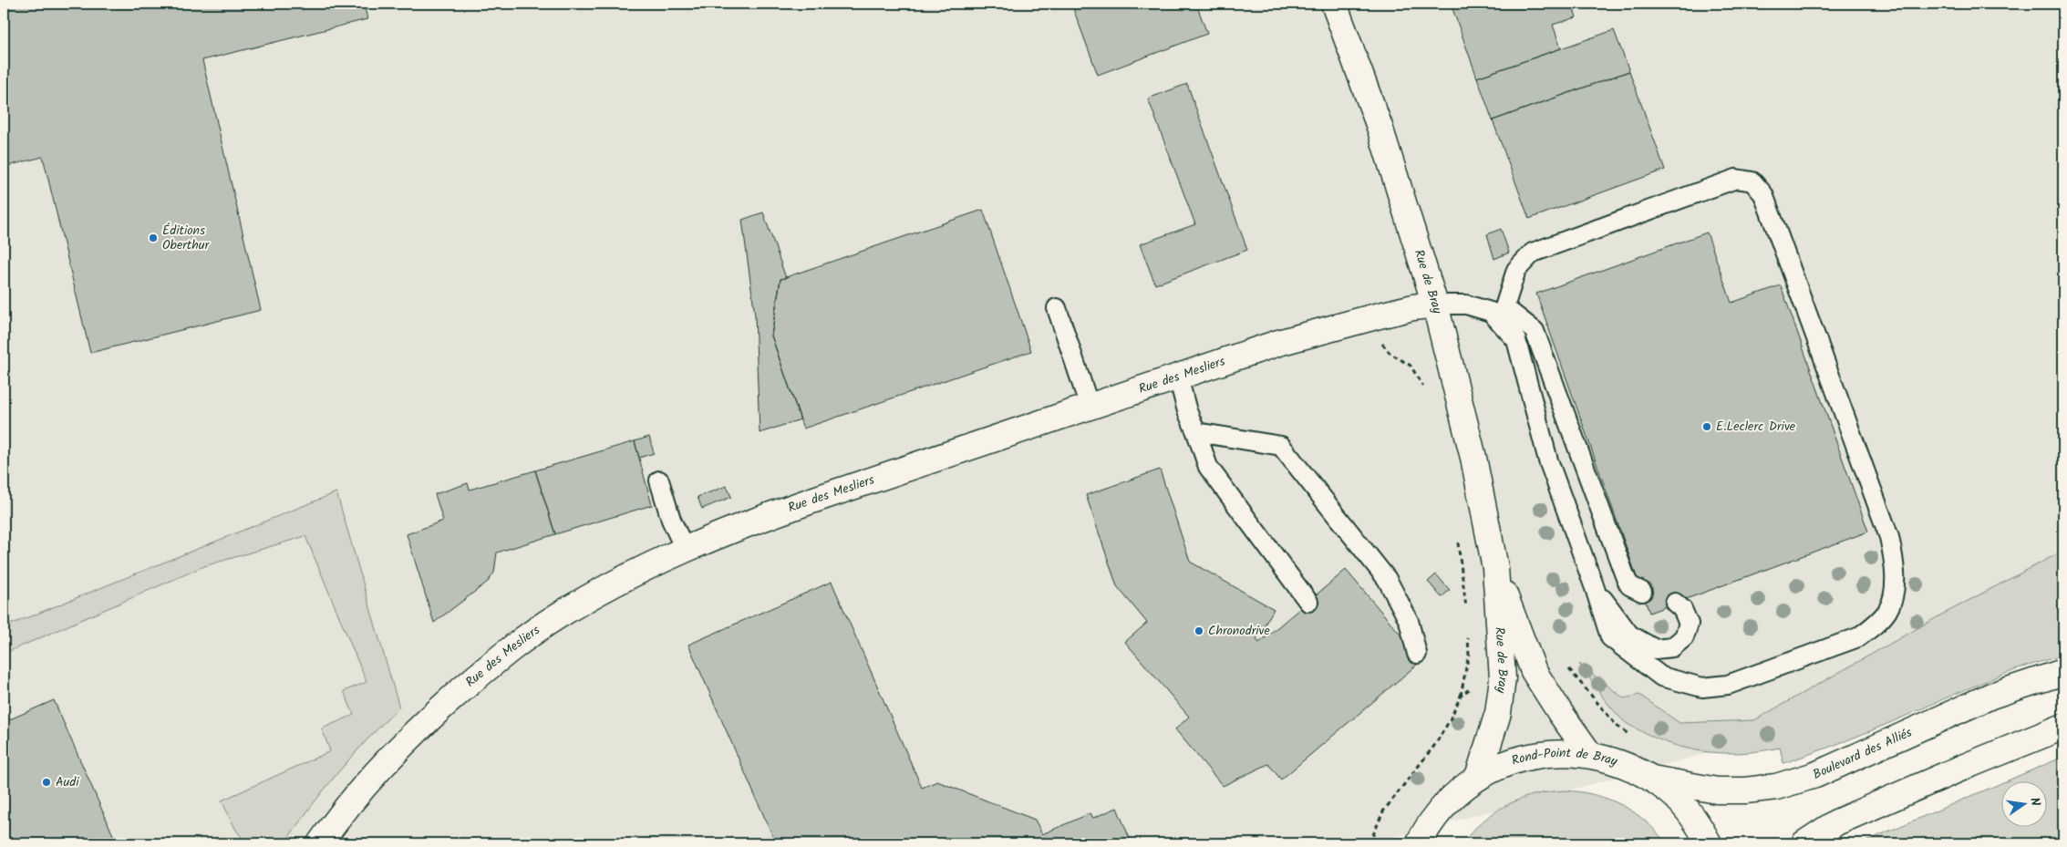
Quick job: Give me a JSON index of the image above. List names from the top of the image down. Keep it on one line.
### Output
{"streets":{"street":["Rue de Bray","Rue des Mesliers","Boulevard des Alliés","Rond-Point de Bray"]},"crossings":[["Rue de Bray","Rue des Mesliers"],["Rue de Bray","Rond-Point de Bray"],["Boulevard des Alliés","Rond-Point de Bray"]],"places":["Éditions Oberthur","E.Leclerc Drive","Chronodrive","Audi"],"north":"right"}
